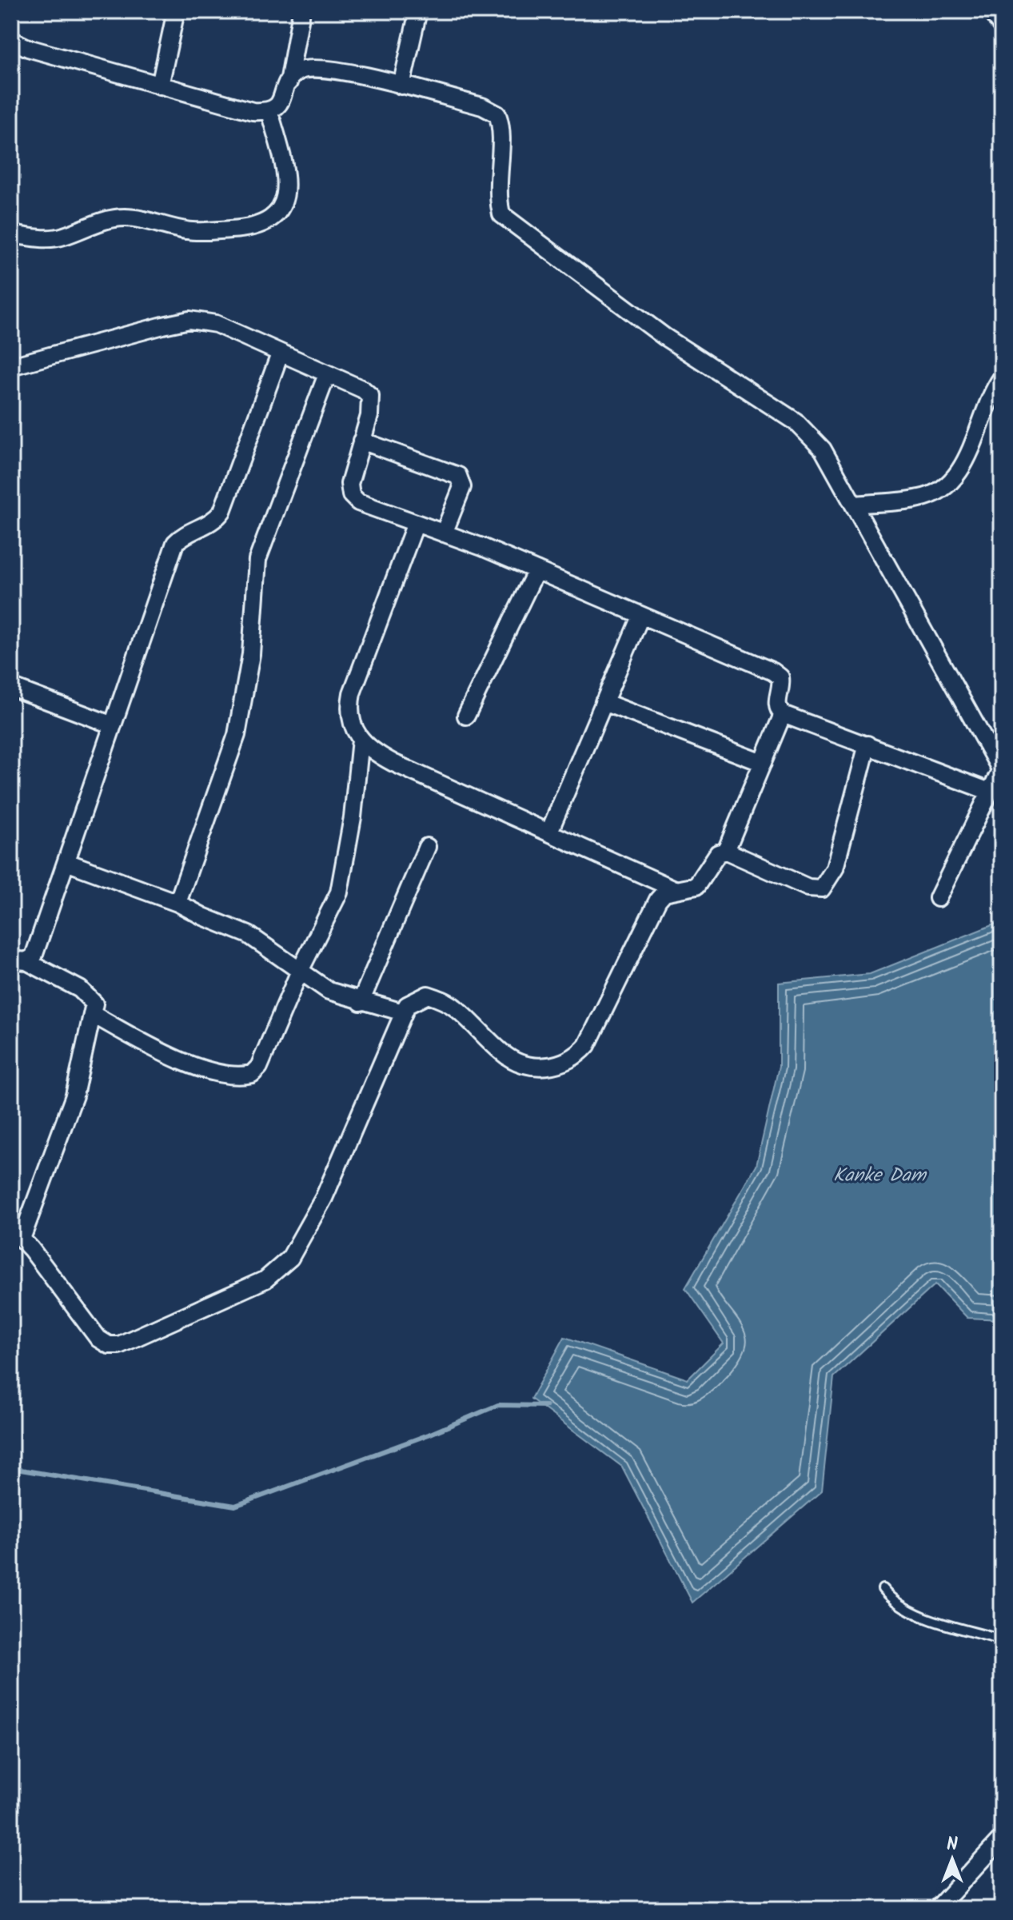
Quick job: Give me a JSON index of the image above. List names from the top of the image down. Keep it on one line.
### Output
{"water":["Kanke Dam"],"north":"top"}
